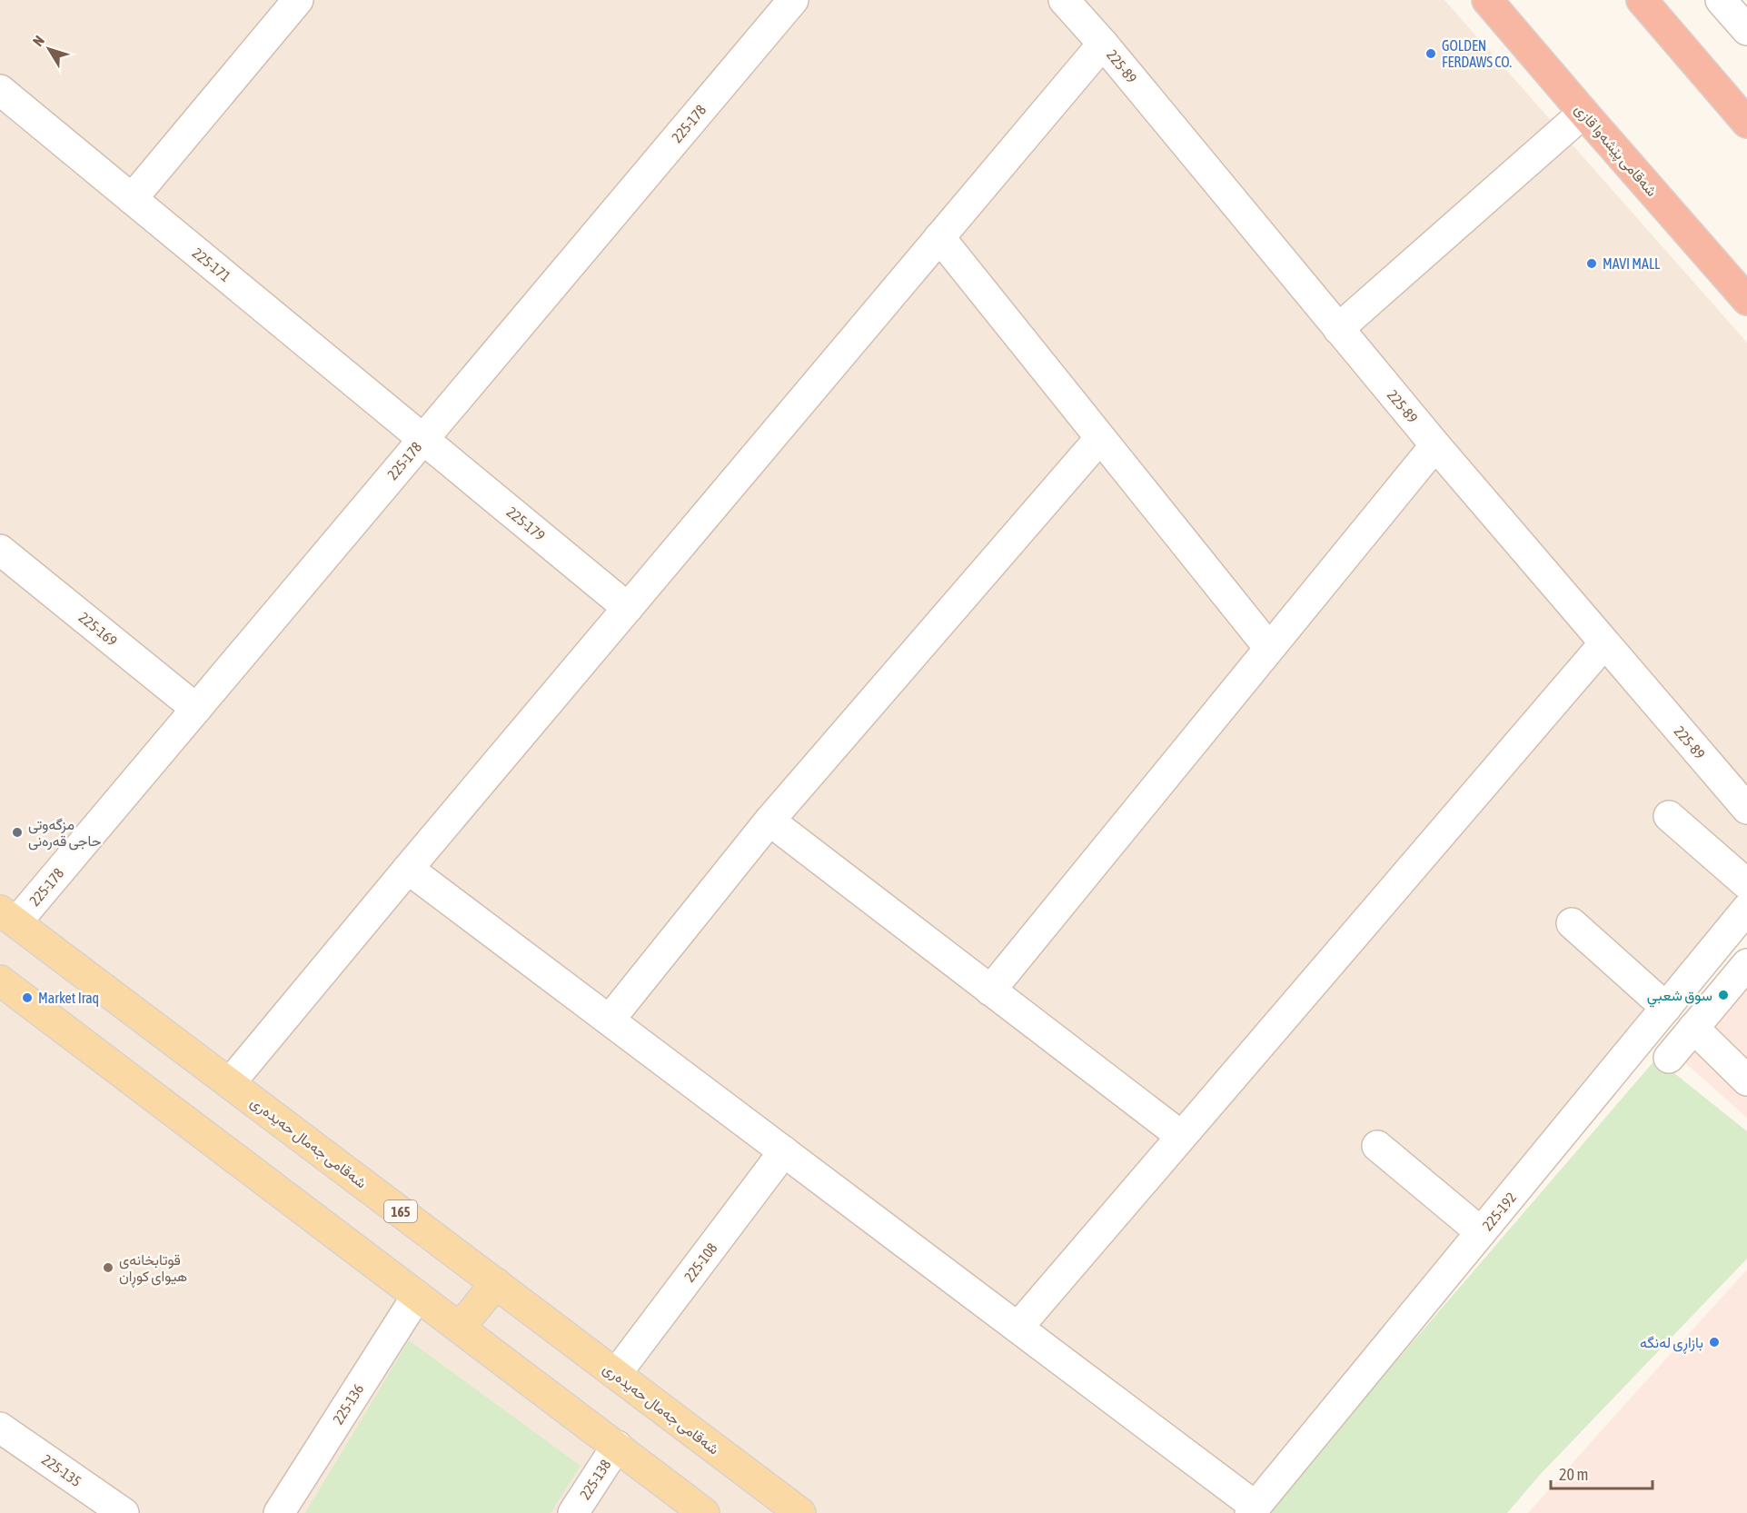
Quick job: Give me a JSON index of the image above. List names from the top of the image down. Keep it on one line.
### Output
{"streets":{"highway":["شەقامی پێشەوا قازی"],"main road":["شەقامی جەمال حەیدەری","165"],"street":["225-89","225-178","225-171","225-179","225-169","225-192","225-108","225-136","225-135","225-138"]},"crossings":[["225-178","225-171"],["225-178","225-179"],["225-178","225-169"],["225-178","شەقامی جەمال حەیدەری"],["225-171","225-179"],["شەقامی جەمال حەیدەری","225-108"]],"places":["GOLDEN FERDAWS CO.","MAVI MALL","مزگەوتی حاجی قەرەنی","سوق شعبي","Market Iraq","قوتابخانەی هیوای کوڕان","بازاڕی لەنگە"],"scale_bar":"20 m","north":"top left"}
